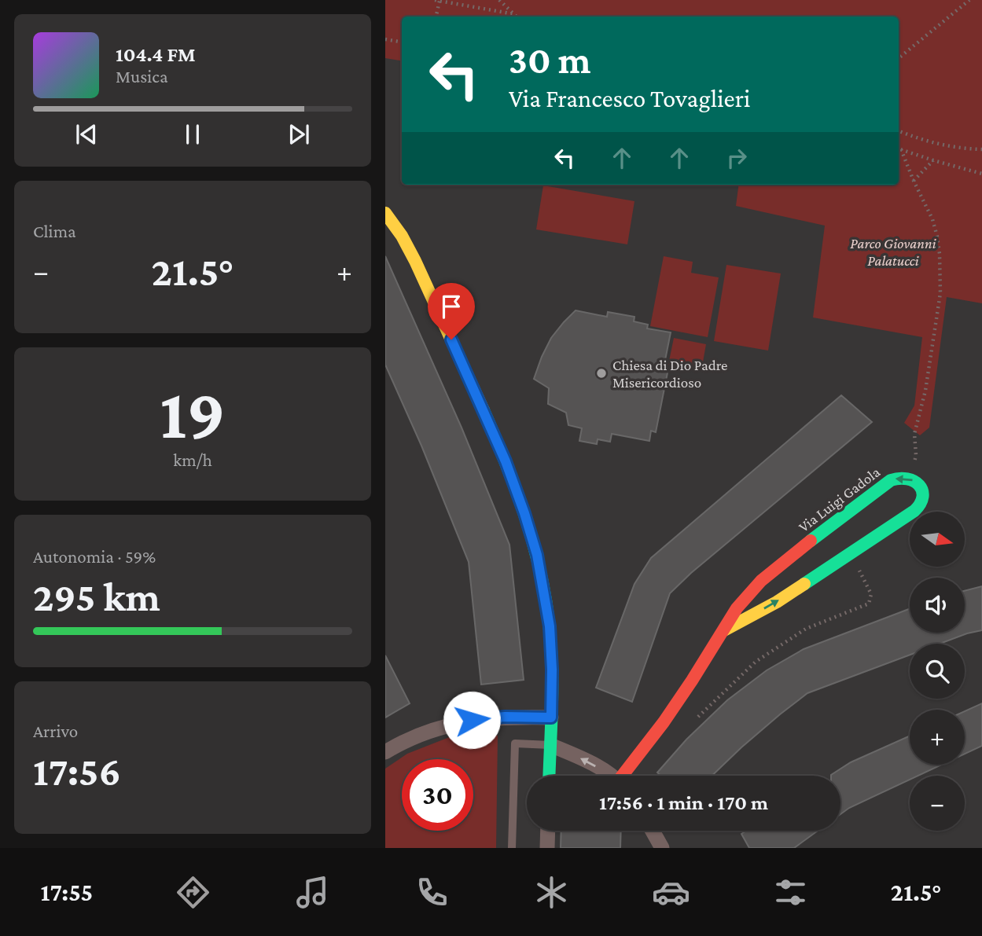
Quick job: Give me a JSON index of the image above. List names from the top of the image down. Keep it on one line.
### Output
{"streets":{"street":["Via Luigi Gadola"]},"parks":["Parco Giovanni Palatucci"],"places":["Chiesa di Dio Padre Misericordioso"],"north":"right","page":{"turn":["30 m","Via Francesco Tovaglieri"],"song":["104.4 FM","Musica"],"tile":["Clima",["19","km/h"],["Autonomia · 59%","295 km"],["Arrivo","17:56"]],"heat":["−","21.5°","+"],"map_buttons":["+","−"],"limit":"30","trip":"17:56 · 1 min · 170 m","tabs":["17:55","21.5°"]}}
